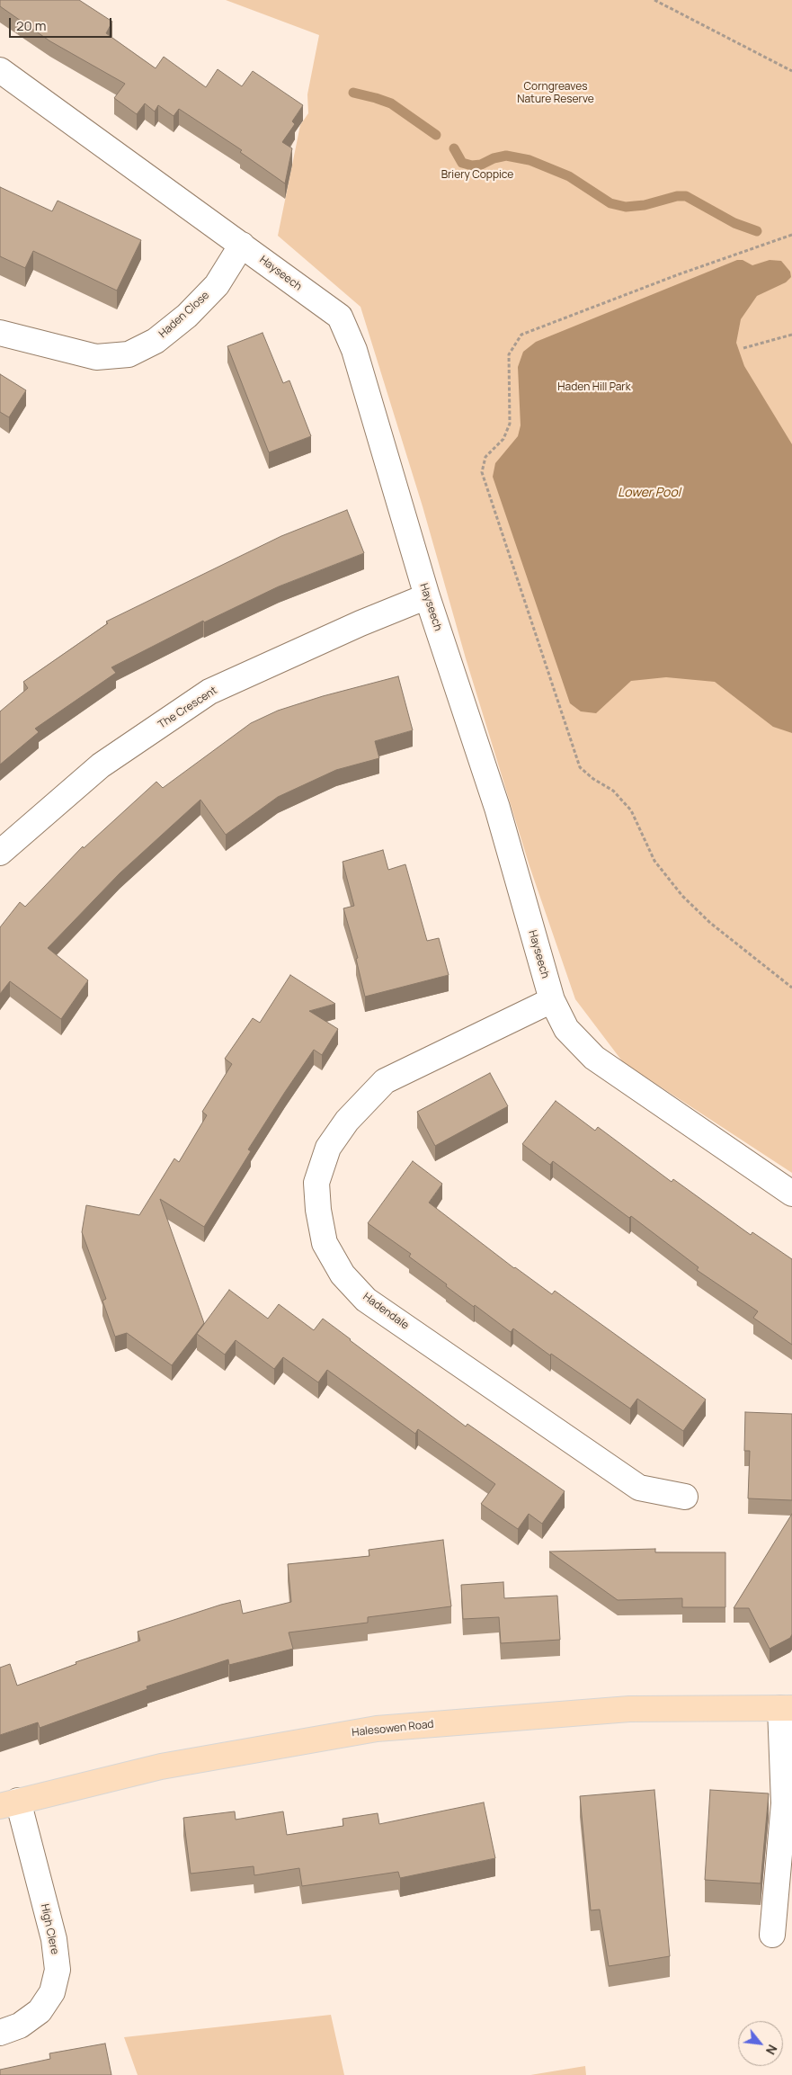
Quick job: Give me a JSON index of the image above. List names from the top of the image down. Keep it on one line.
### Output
{"streets":{"main road":["Halesowen Road"],"street":["Hayseech","Haden Close","The Crescent","Hadendale","High Clere"]},"crossings":[["Hayseech","Haden Close"],["Hayseech","The Crescent"],["Hayseech","Hadendale"],["Halesowen Road","High Clere"]],"water":["Lower Pool"],"parks":["Corngreaves Nature Reserve","Briery Coppice","Haden Hill Park"],"scale_bar":"20 m","north":"bottom right"}
